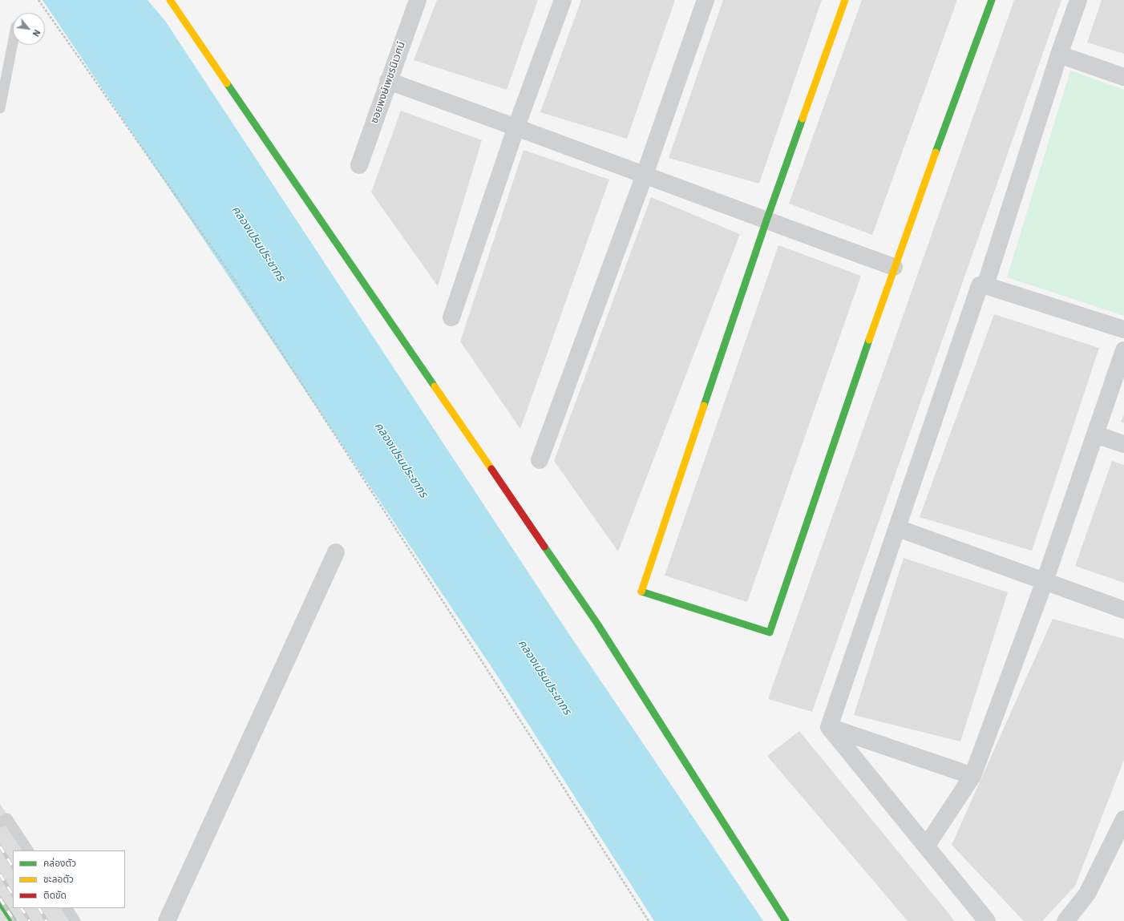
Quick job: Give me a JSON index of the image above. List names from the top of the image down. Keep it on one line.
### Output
{"streets":{"street":["ซอยพงษ์เพชรนิเวศน์"]},"water":["คลองเปรมประชากร"],"legend":["คล่องตัว","ชะลอตัว","ติดขัด"],"north":"bottom right"}
